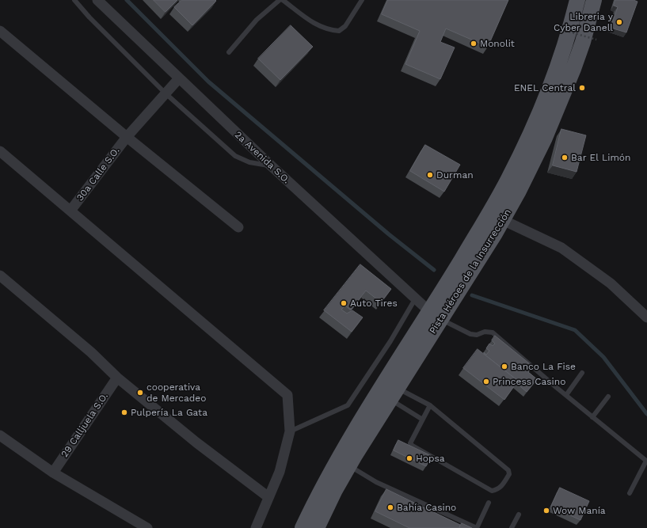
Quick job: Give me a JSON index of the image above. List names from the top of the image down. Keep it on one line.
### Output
{"streets":{"main road":["Pista Héroes de la Insurrección"],"street":["2a Avenida S.O.","30a Calle S.O.","29 Calljuela S.O."]},"crossings":[["2a Avenida S.O.","30a Calle S.O."],["2a Avenida S.O.","Pista Héroes de la Insurrección"]],"places":["Libreria y Cyber Danell","Monolit","ENEL Central","Bar El Limón","Durman","Auto Tires","Banco La Fise","Princess Casino","cooperativa de Mercadeo","Pulpería La Gata","Hopsa","Bahía Casino","Wow Manía"]}
